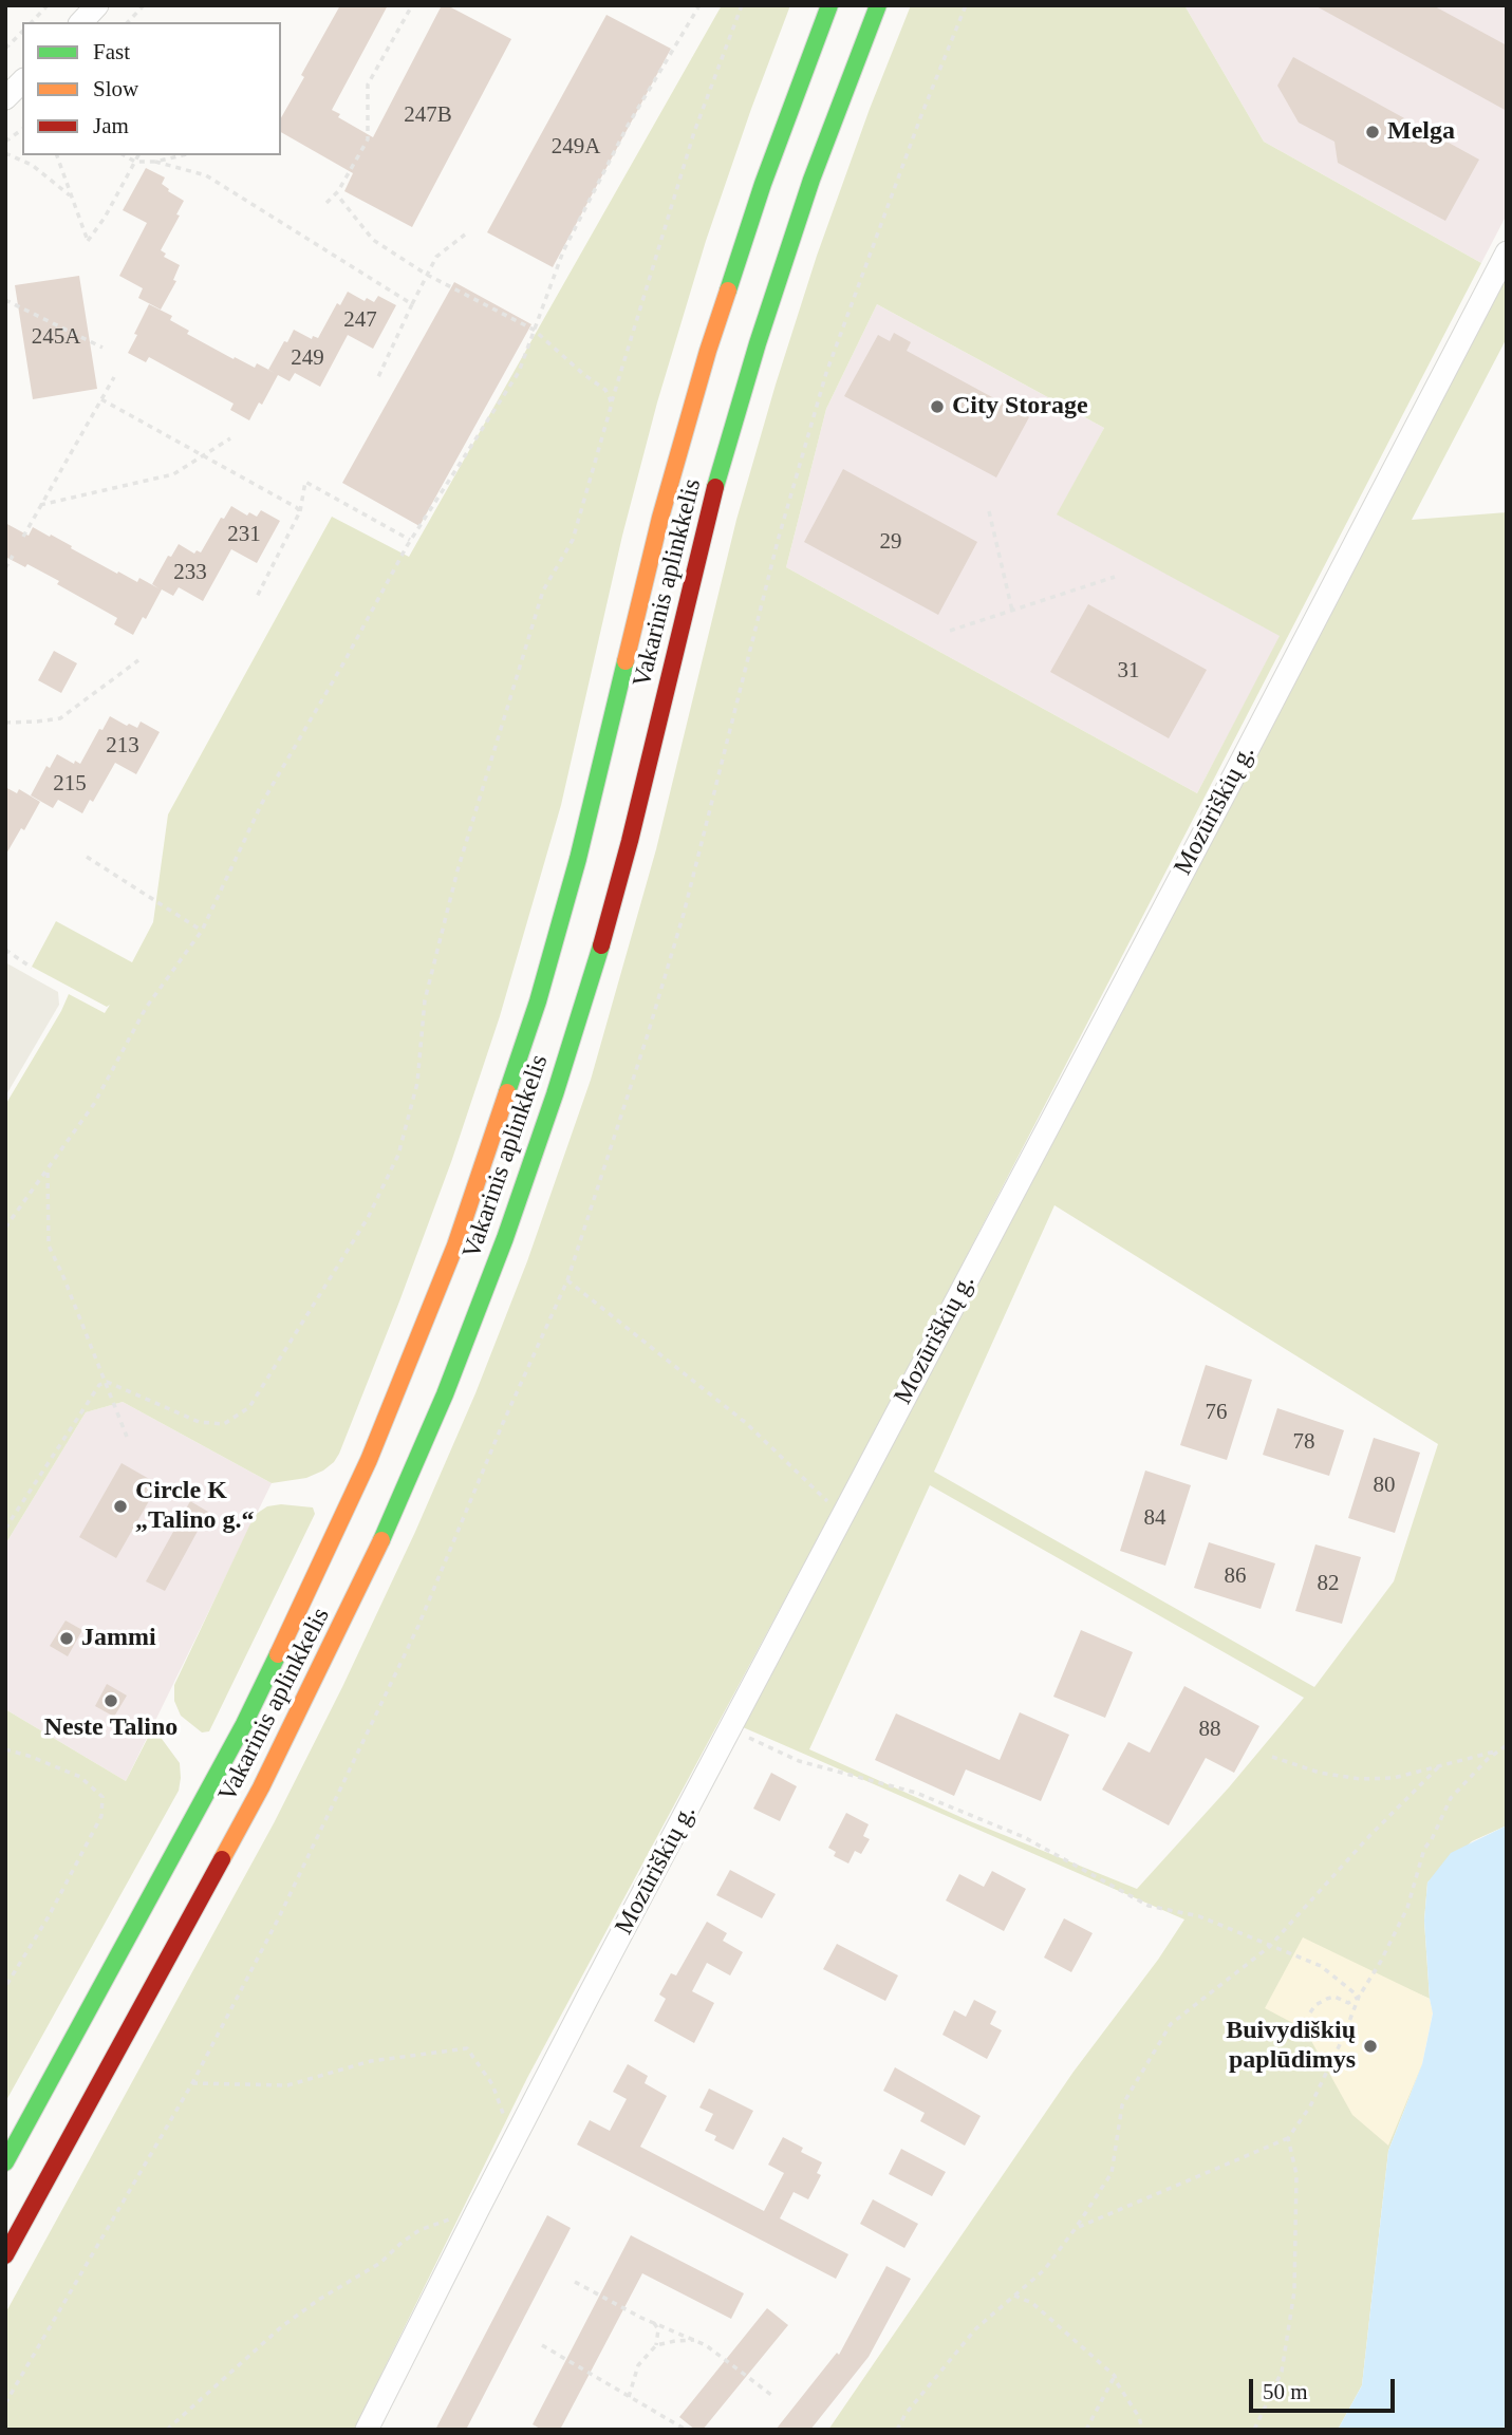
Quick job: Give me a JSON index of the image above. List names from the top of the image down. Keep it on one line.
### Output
{"streets":{"highway":["Vakarinis aplinkkelis"],"street":["Mozūriškių g."]},"places":["Melga","City Storage","Circle K „Talino g.“","Jammi","Neste Talino","Buivydiškių paplūdimys"],"house_numbers":["247B","249A","247","245A","249","231","29","233","31","213","215","76","78","80","84","86","82","88"],"legend":["Fast","Slow","Jam"],"scale_bar":"50 m"}
